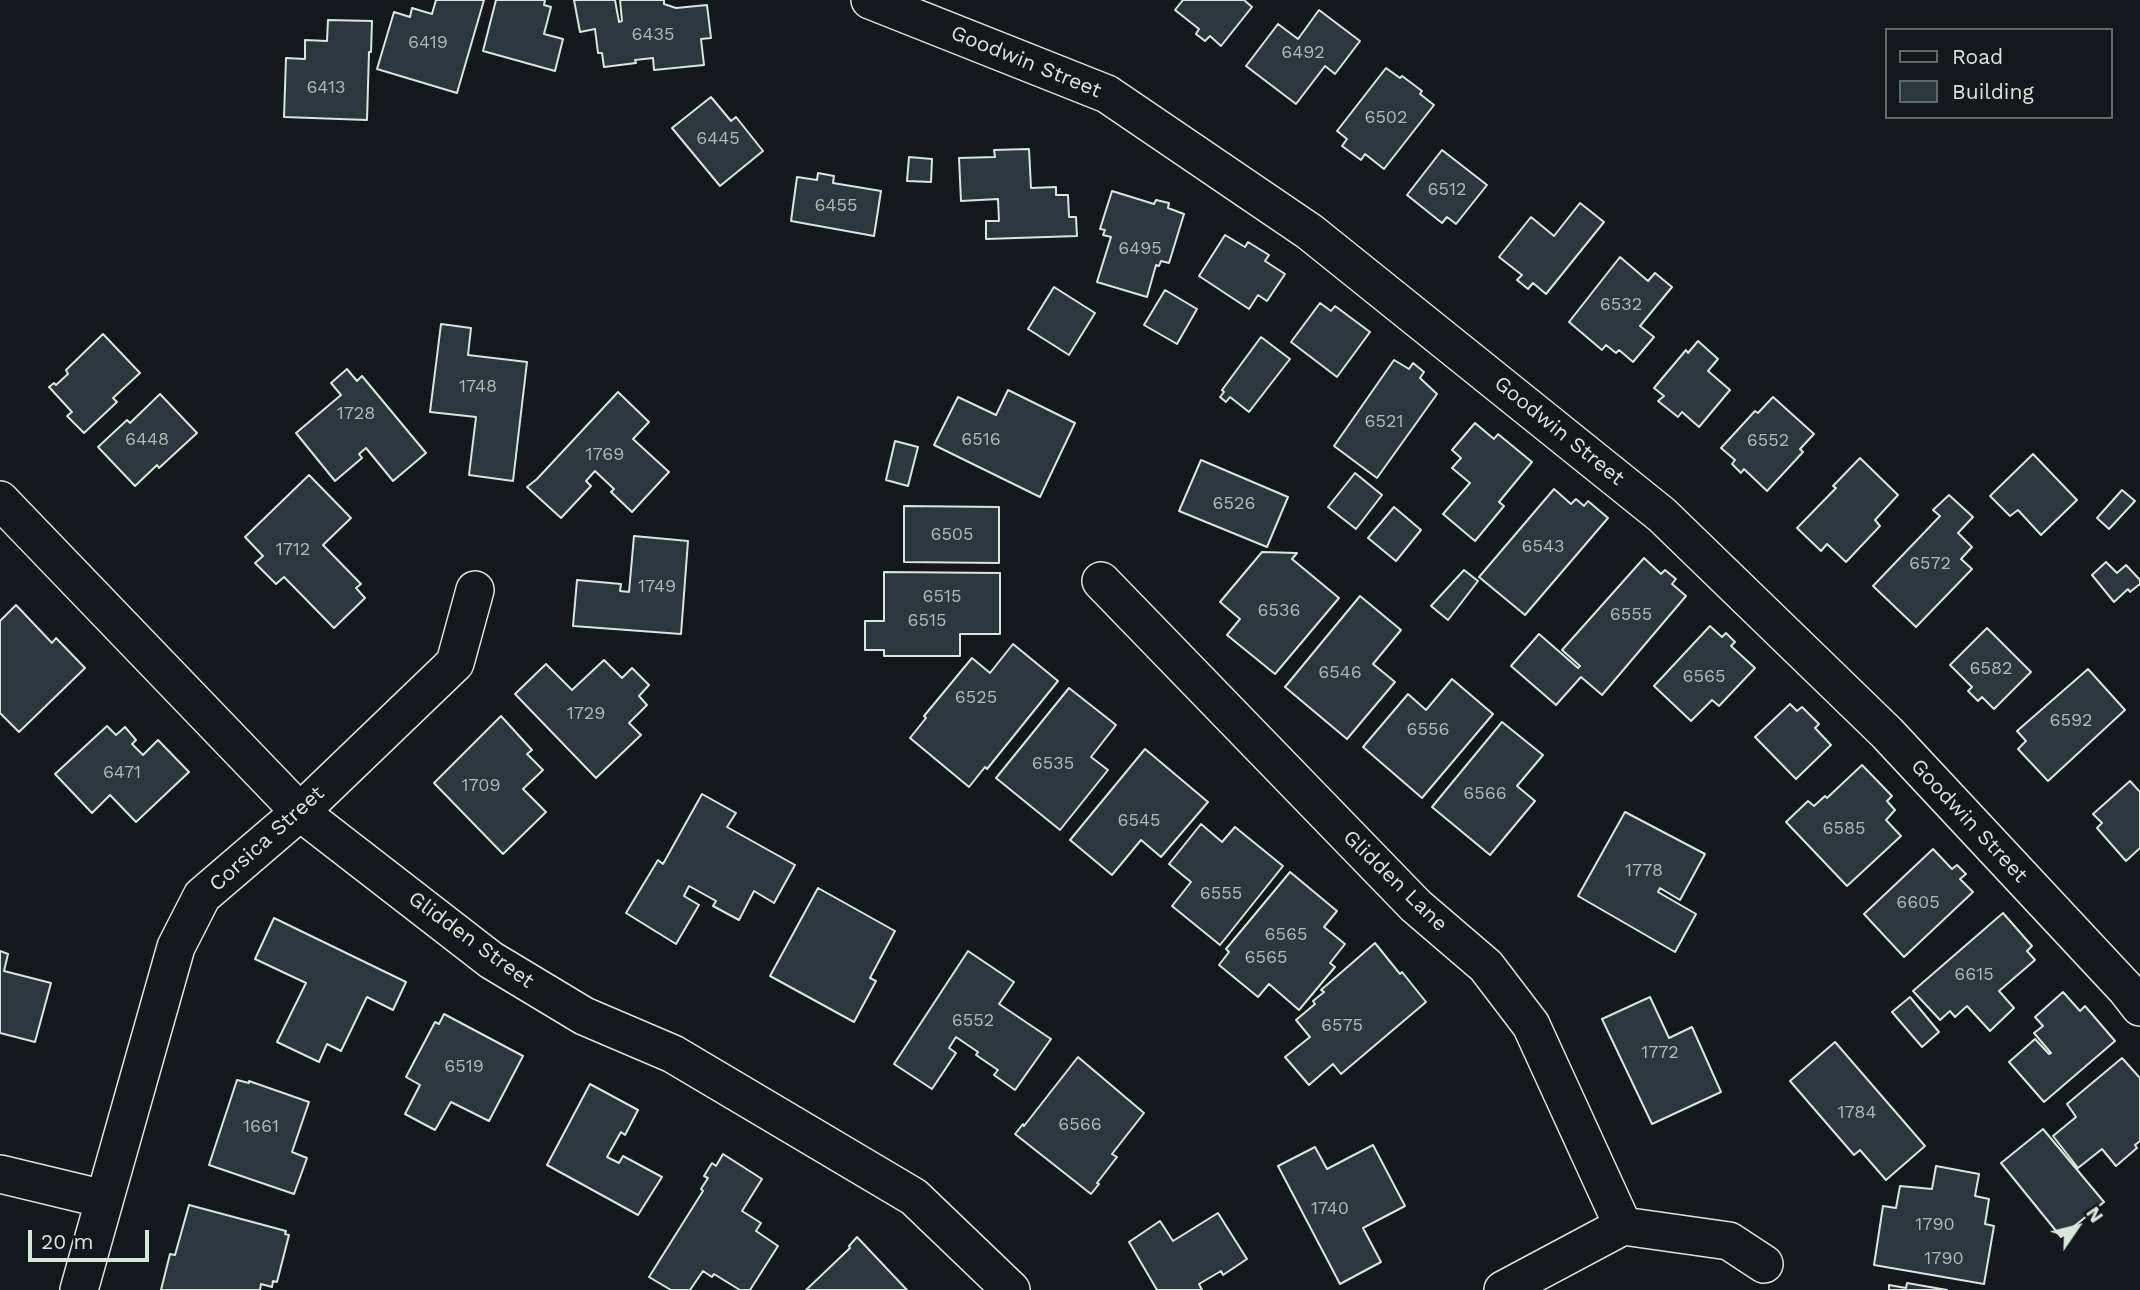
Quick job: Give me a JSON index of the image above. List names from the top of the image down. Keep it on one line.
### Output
{"streets":{"street":["Goodwin Street","Corsica Street","Glidden Lane","Glidden Street"]},"crossings":[["Corsica Street","Glidden Street"]],"house_numbers":["6435","6419","6492","6413","6502","6445","6512","6455","6495","6532","1748","1728","6521","6448","6516","6552","1769","6526","6505","6543","1712","6572","1749","6515","6536","6555","6515","6582","6546","6565","6525","1729","6592","6556","6535","6471","1709","6566","6545","6585","1778","6555","6605","6565","6565","6615","6552","6575","1772","6519","1784","6566","1661","1740","1790","1790"],"legend":["Road","Building"],"scale_bar":"20 m","north":"top right"}
